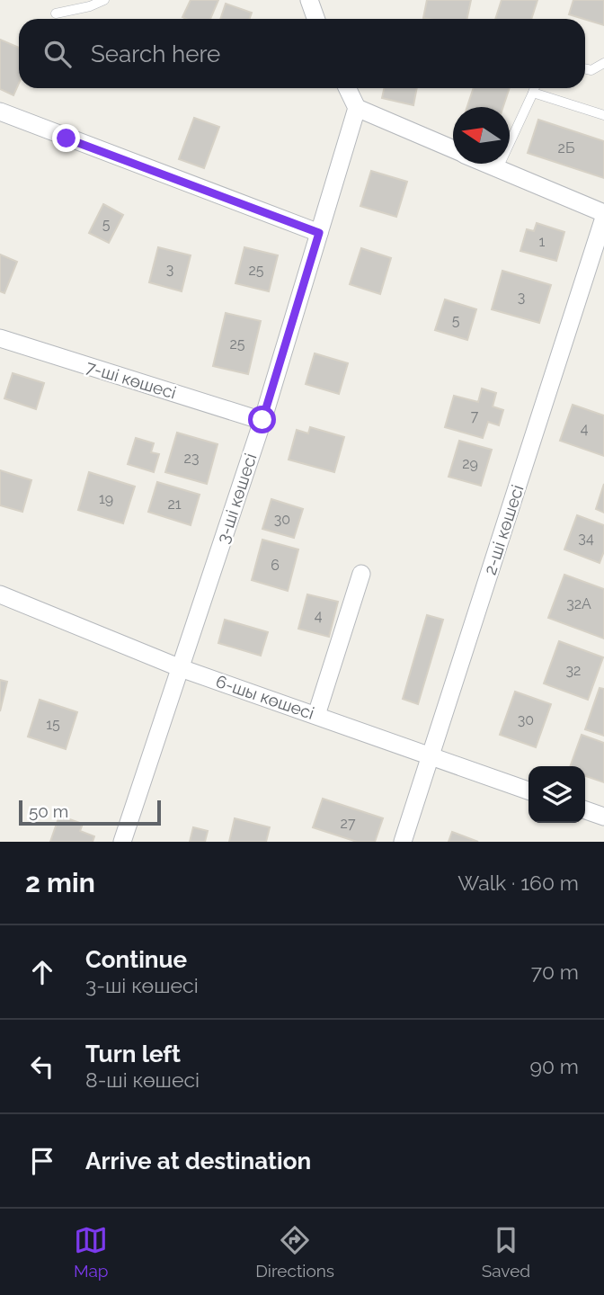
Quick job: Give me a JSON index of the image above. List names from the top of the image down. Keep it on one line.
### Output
{"streets":{"street":["7-ші көшесі","3-ші көшесі","2-ші көшесі","6-шы көшесі"]},"crossings":[["7-ші көшесі","3-ші көшесі"],["3-ші көшесі","6-шы көшесі"],["2-ші көшесі","6-шы көшесі"]],"house_numbers":["2Б","5","1","3","25","3","5","25","7","4","23","29","19","21","30","34","6","32А","4","32","30","15","27"],"scale_bar":"50 m","north":"left","page":{"search":"Search here","scale":"50 m","heading":["2 min","Walk · 160 m"],"list":[["Continue","3-ші көшесі","70 m"],["Turn left","8-ші көшесі","90 m"],"Arrive at destination"],"nav":["Map","Directions","Saved"]}}
